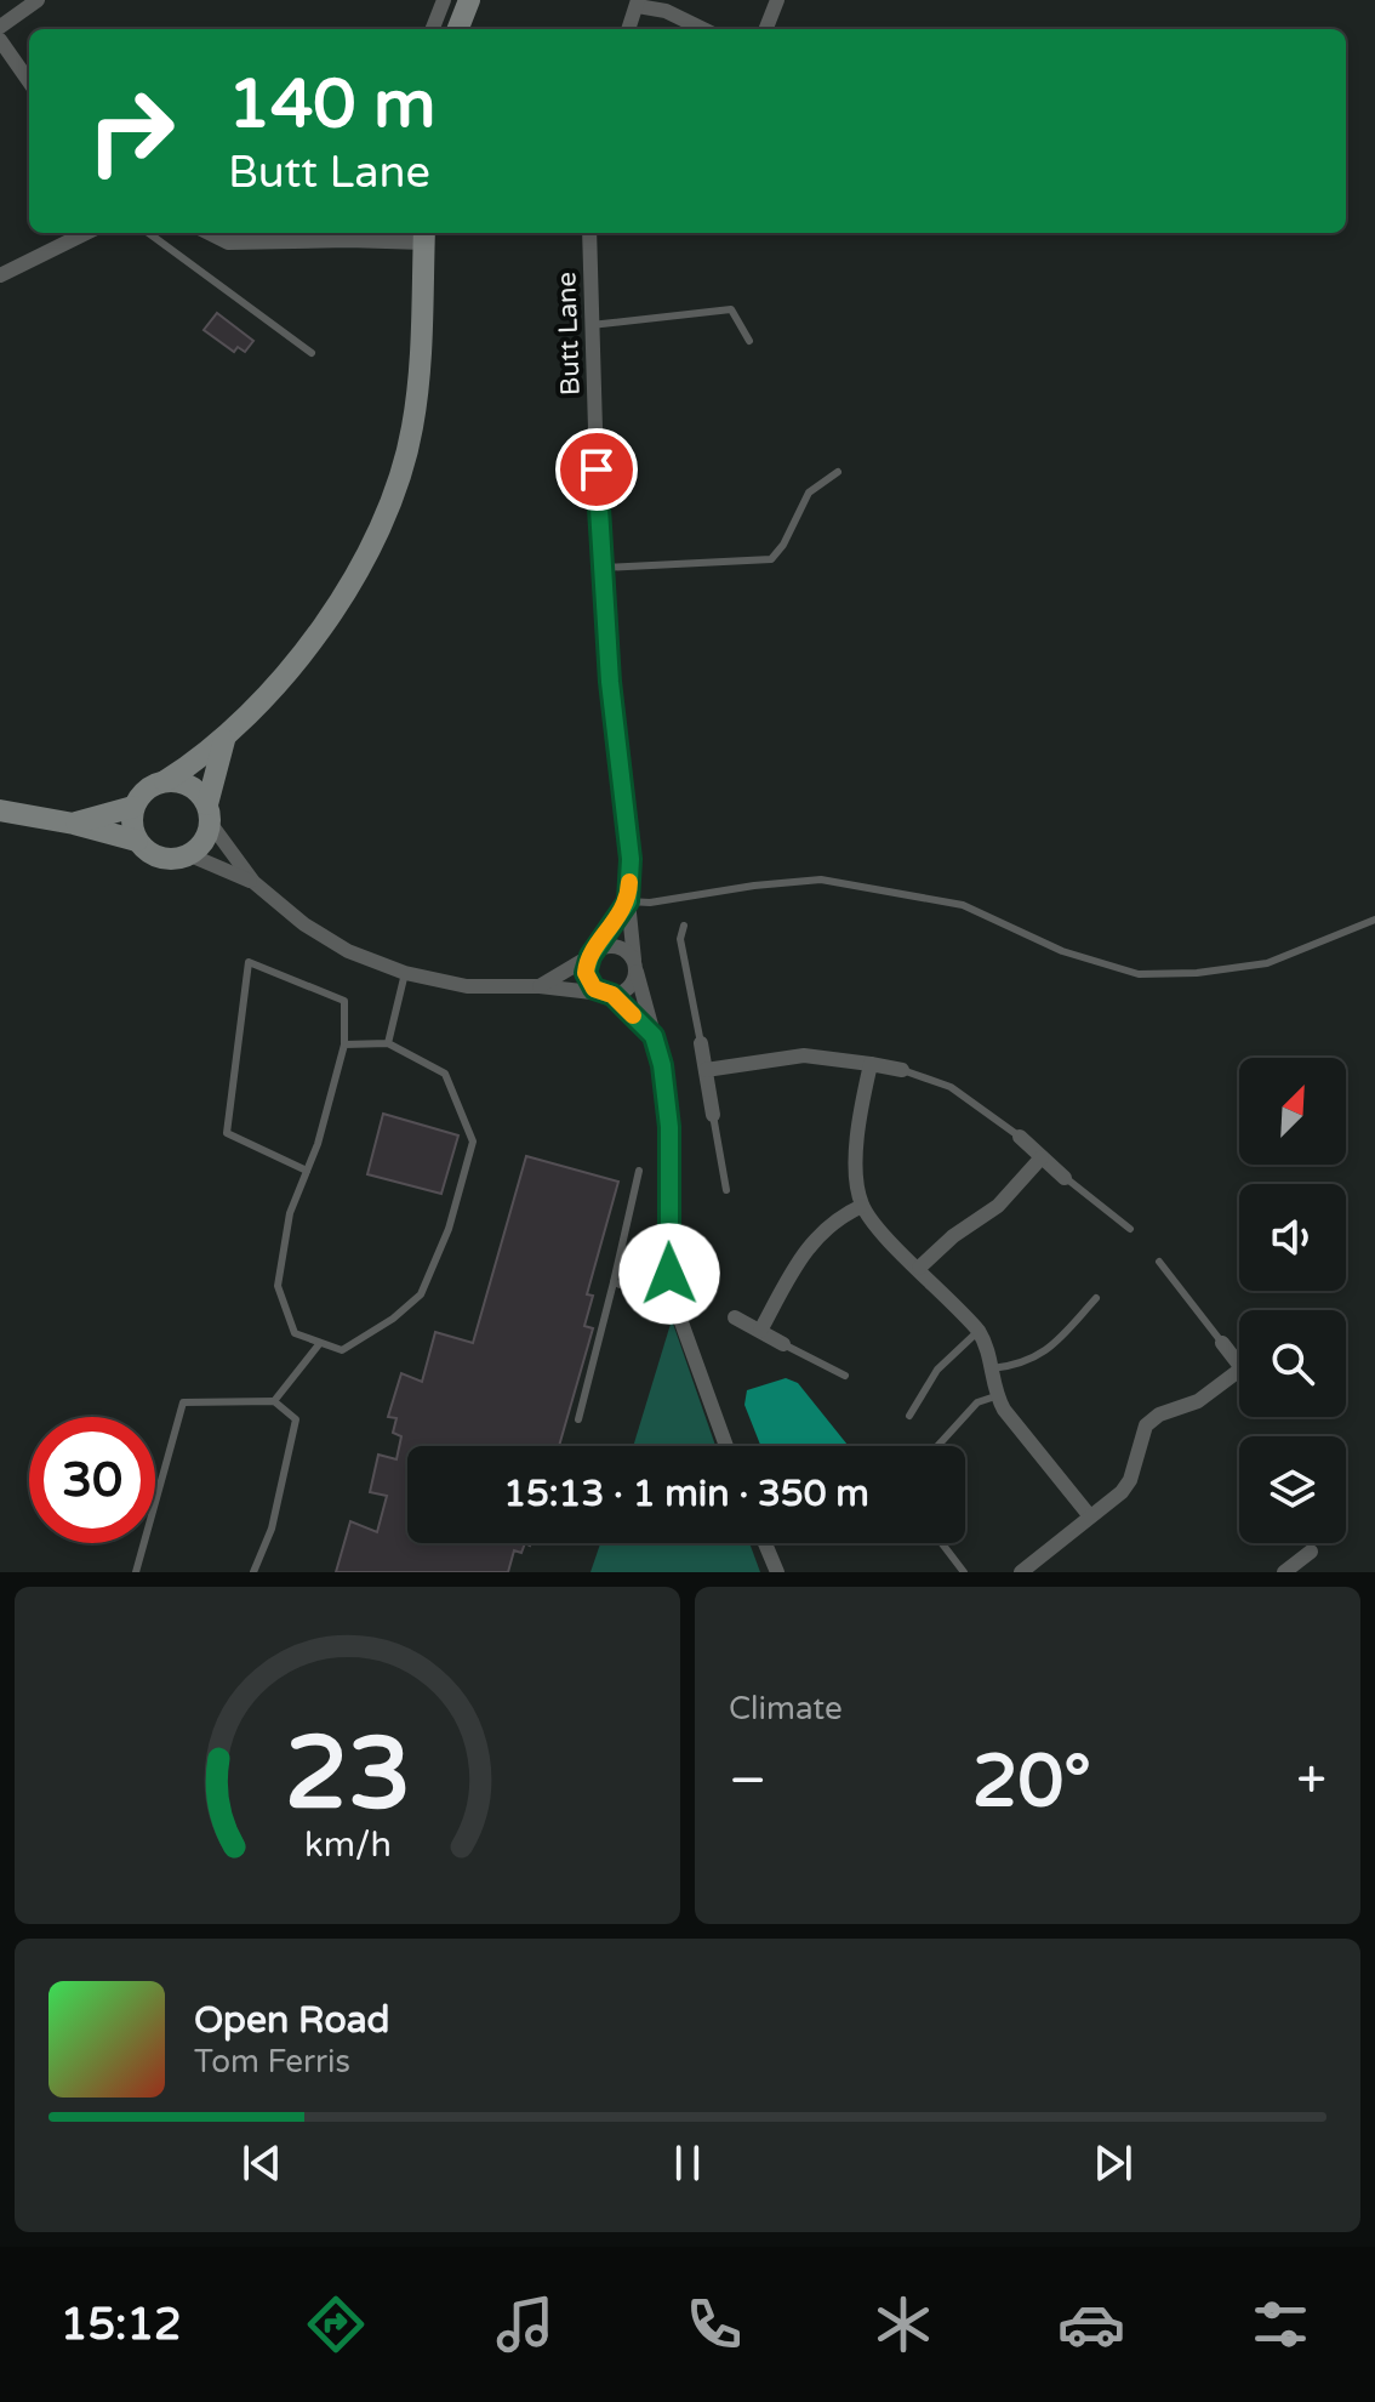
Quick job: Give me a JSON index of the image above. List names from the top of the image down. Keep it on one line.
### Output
{"streets":{"street":["Butt Lane"]},"north":"top right","page":{"turn":["140 m","Butt Lane"],"limit":"30","trip":"15:13 · 1 min · 350 m","tile":"Climate","heat":["−","20°","+"],"song":["Open Road","Tom Ferris"],"tabs":"15:12","gauge":["23","km/h"]}}
